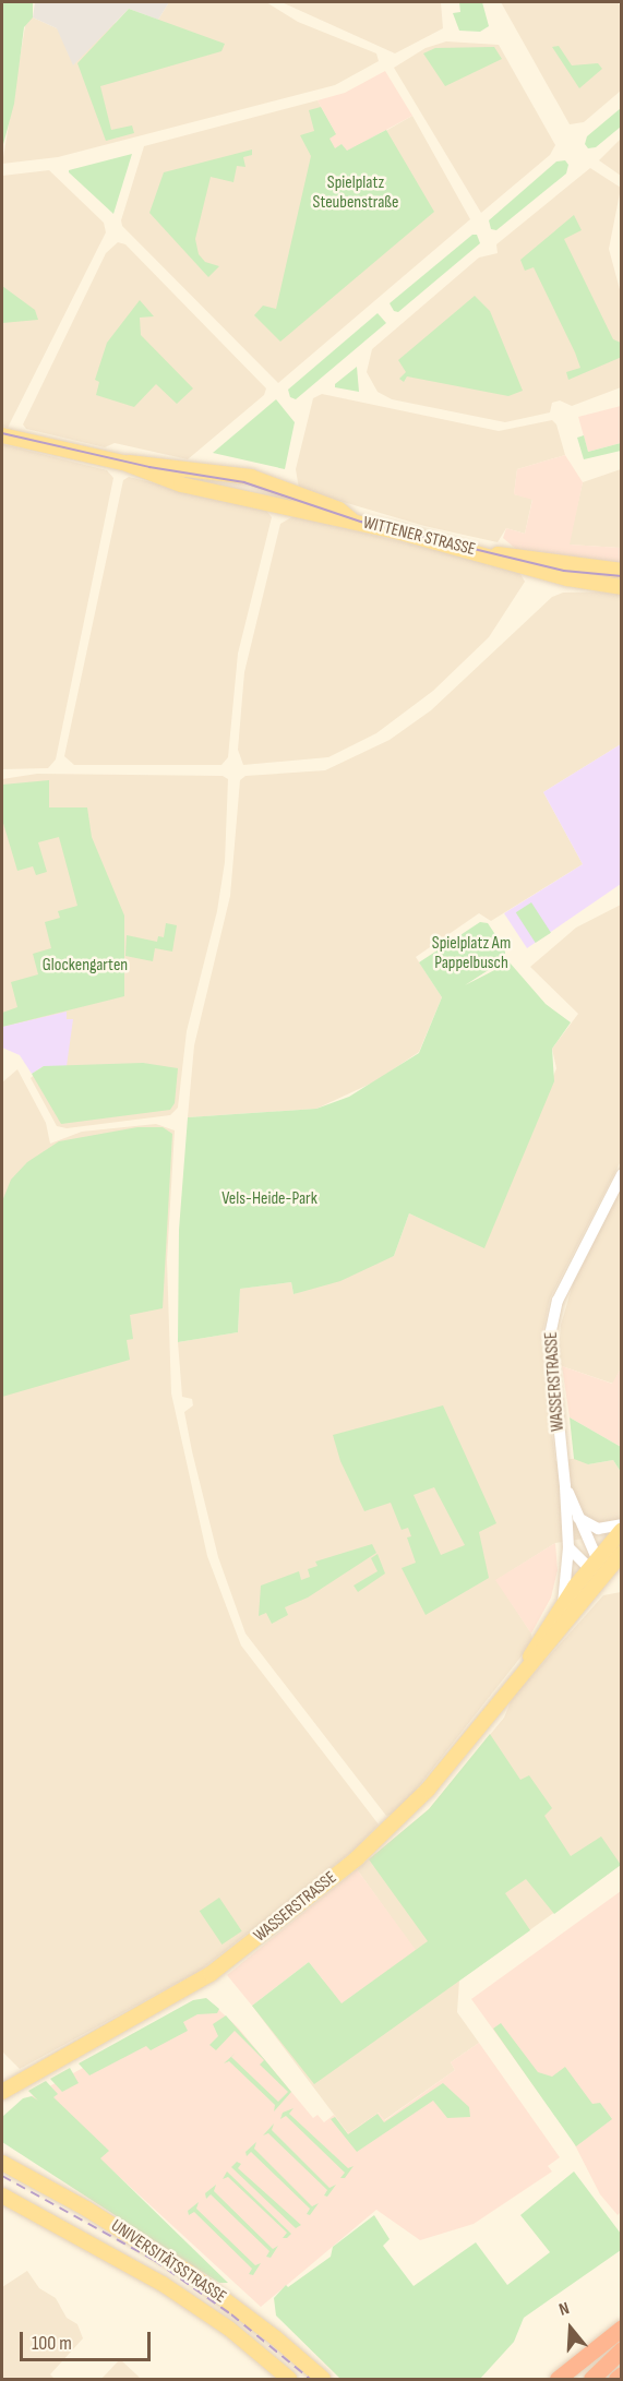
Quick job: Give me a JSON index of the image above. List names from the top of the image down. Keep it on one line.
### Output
{"streets":{"main road":["WITTENER STRASSE","WASSERSTRASSE","UNIVERSITÄTSSTRASSE"]},"parks":["Spielplatz Steubenstraße","Spielplatz Am Pappelbusch","Glockengarten","Vels-Heide-Park"],"scale_bar":"100 m","north":"top"}
